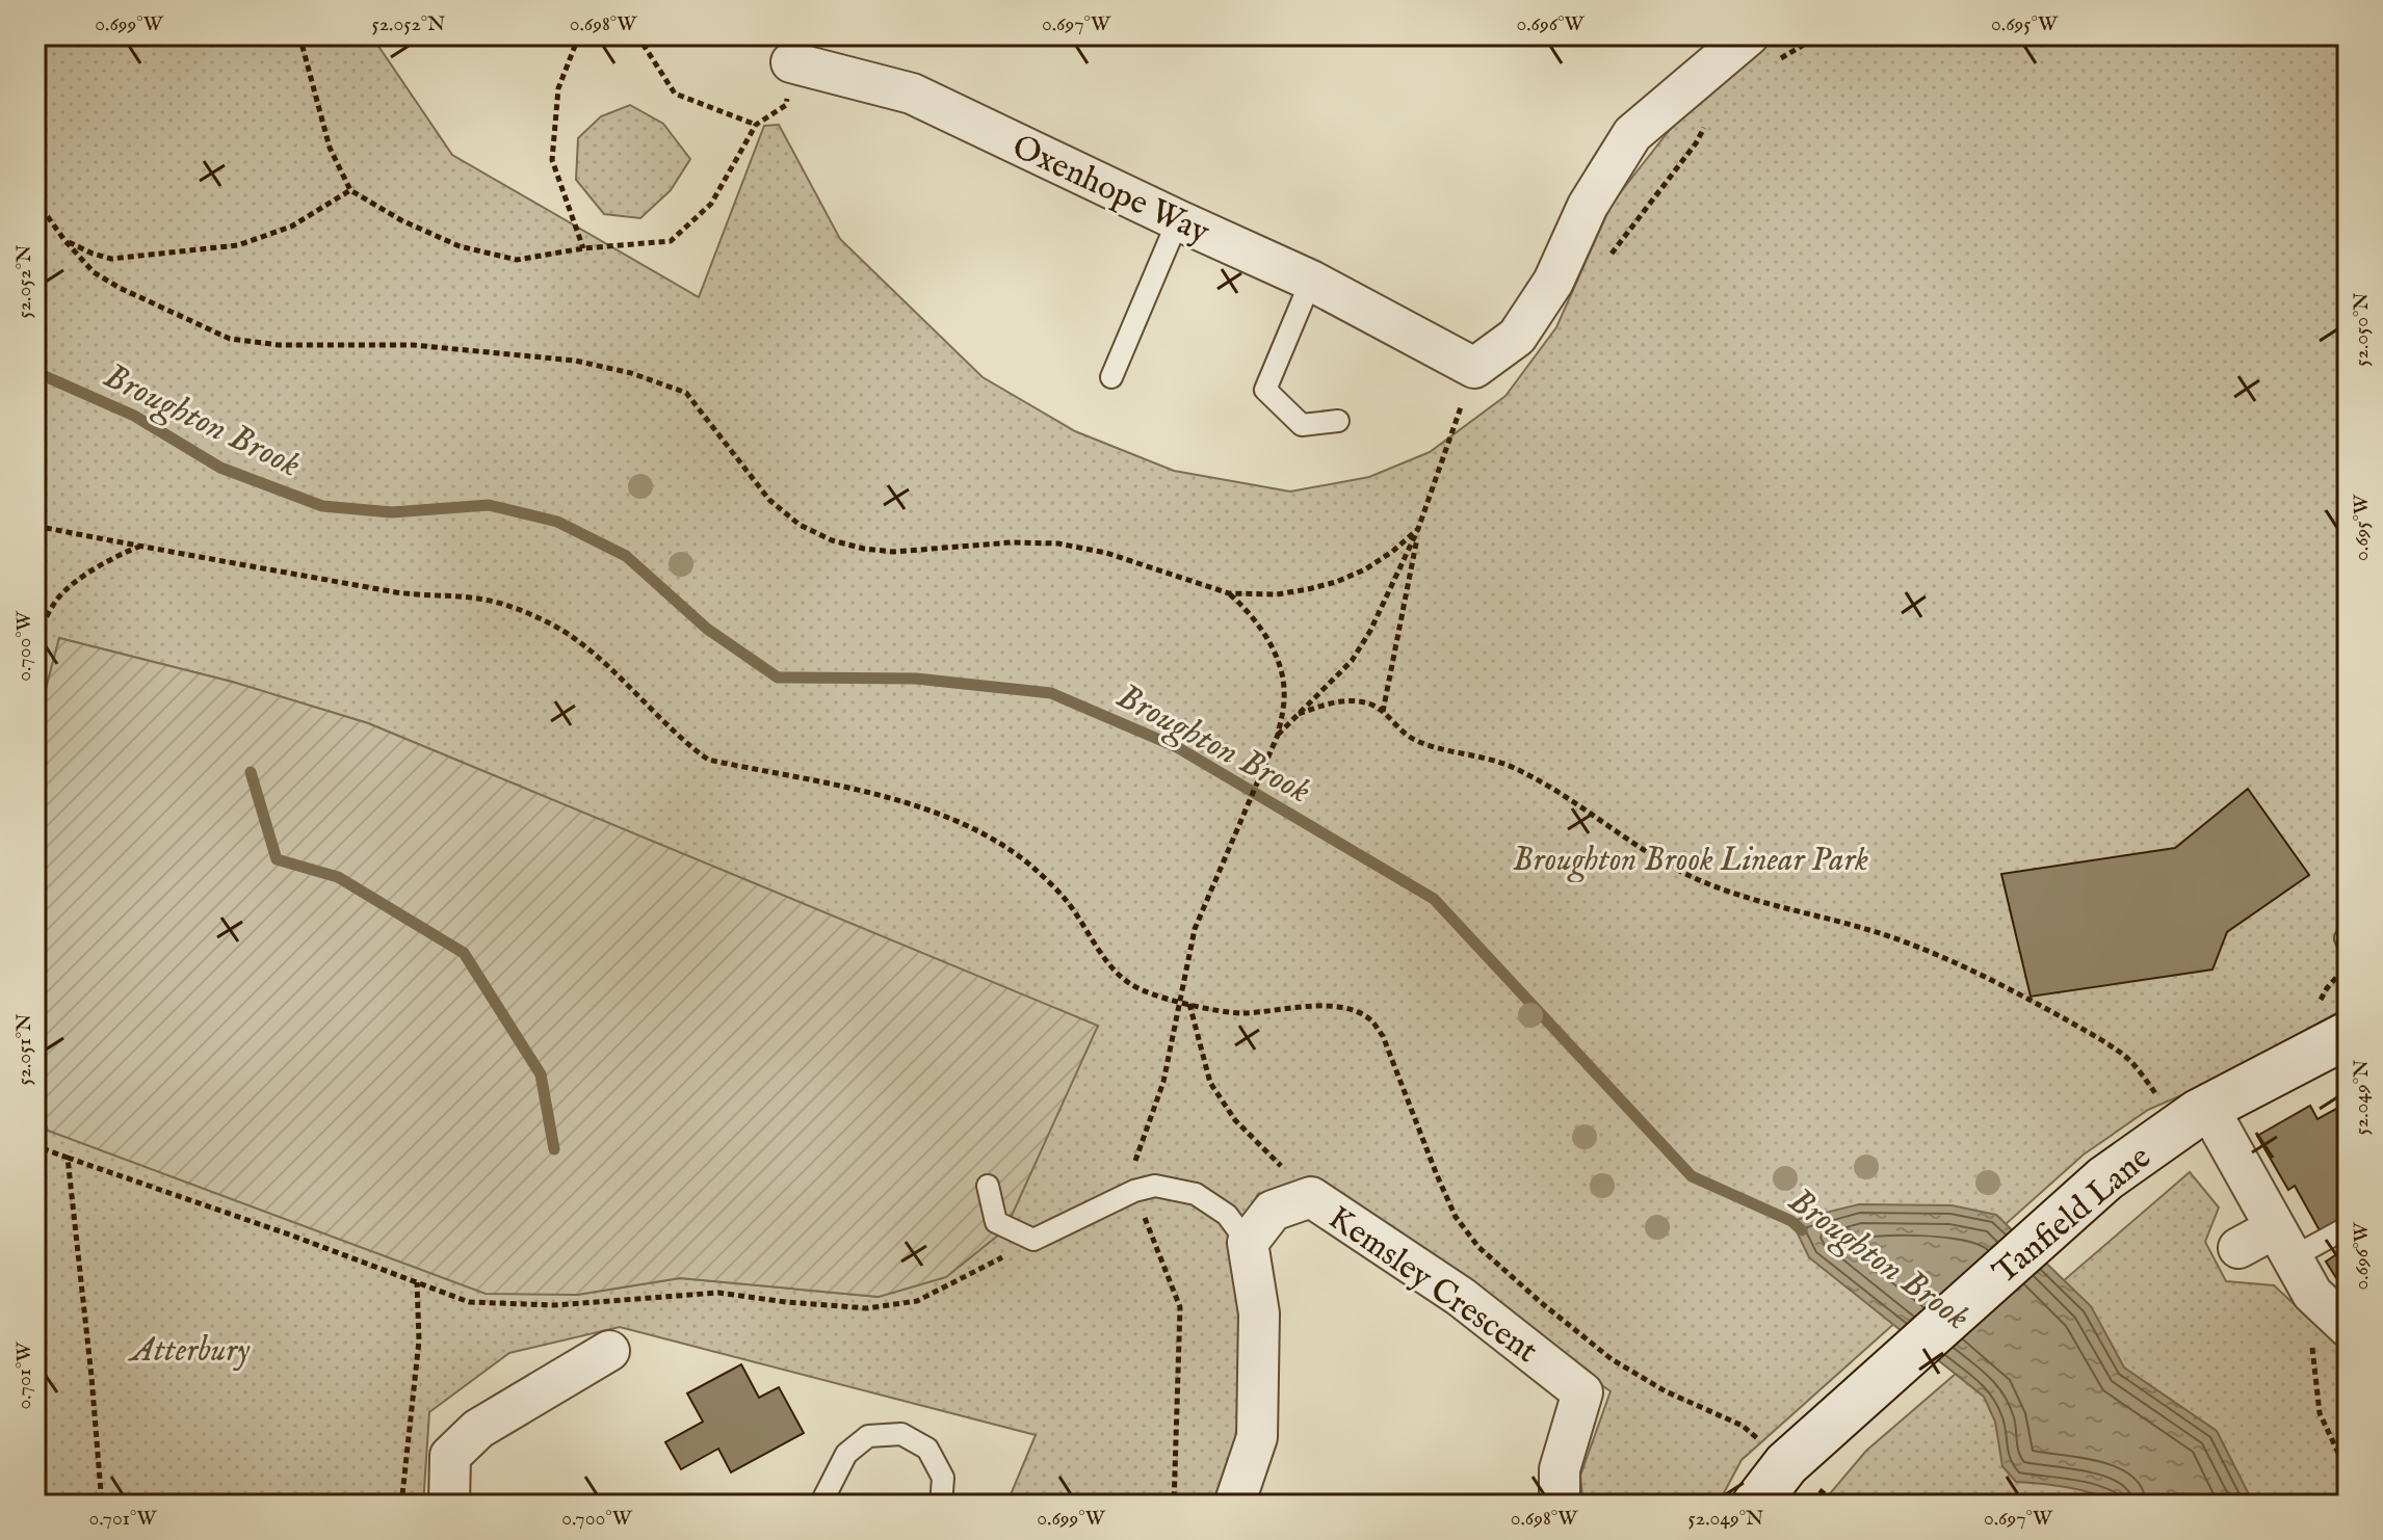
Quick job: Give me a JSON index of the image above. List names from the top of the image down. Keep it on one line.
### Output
{"streets":{"street":["Oxenhope Way","Tanfield Lane","Kemsley Crescent"]},"water":["Broughton Brook"],"parks":["Broughton Brook Linear Park","Atterbury"],"coordinates":["0.699°W","52.052°N","0.698°W","0.697°W","0.696°W","0.695°W","52.050°N","0.700°W","52.051°N","52.049°N","0.701°W"]}
